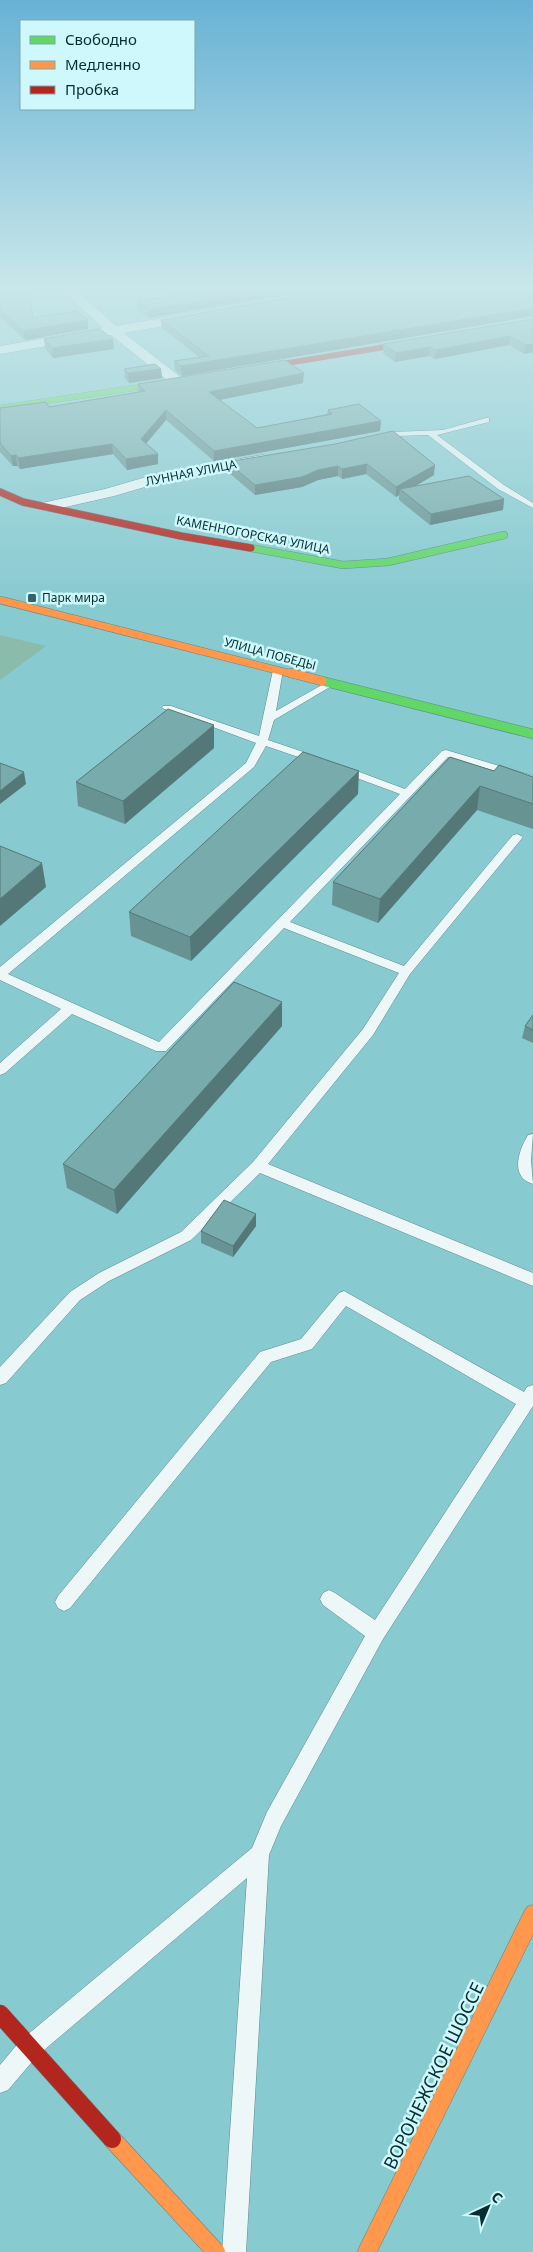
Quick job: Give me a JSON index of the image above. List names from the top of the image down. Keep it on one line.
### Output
{"streets":{"street":["ЛУННАЯ УЛИЦА","КАМЕННОГОРСКАЯ УЛИЦА","УЛИЦА ПОБЕДЫ","ВОРОНЕЖСКОЕ ШОССЕ"]},"crossings":[["ЛУННАЯ УЛИЦА","КАМЕННОГОРСКАЯ УЛИЦА"]],"places":{"transit":["Парк мира"]},"legend":["Свободно","Медленно","Пробка"],"north":"top right"}
